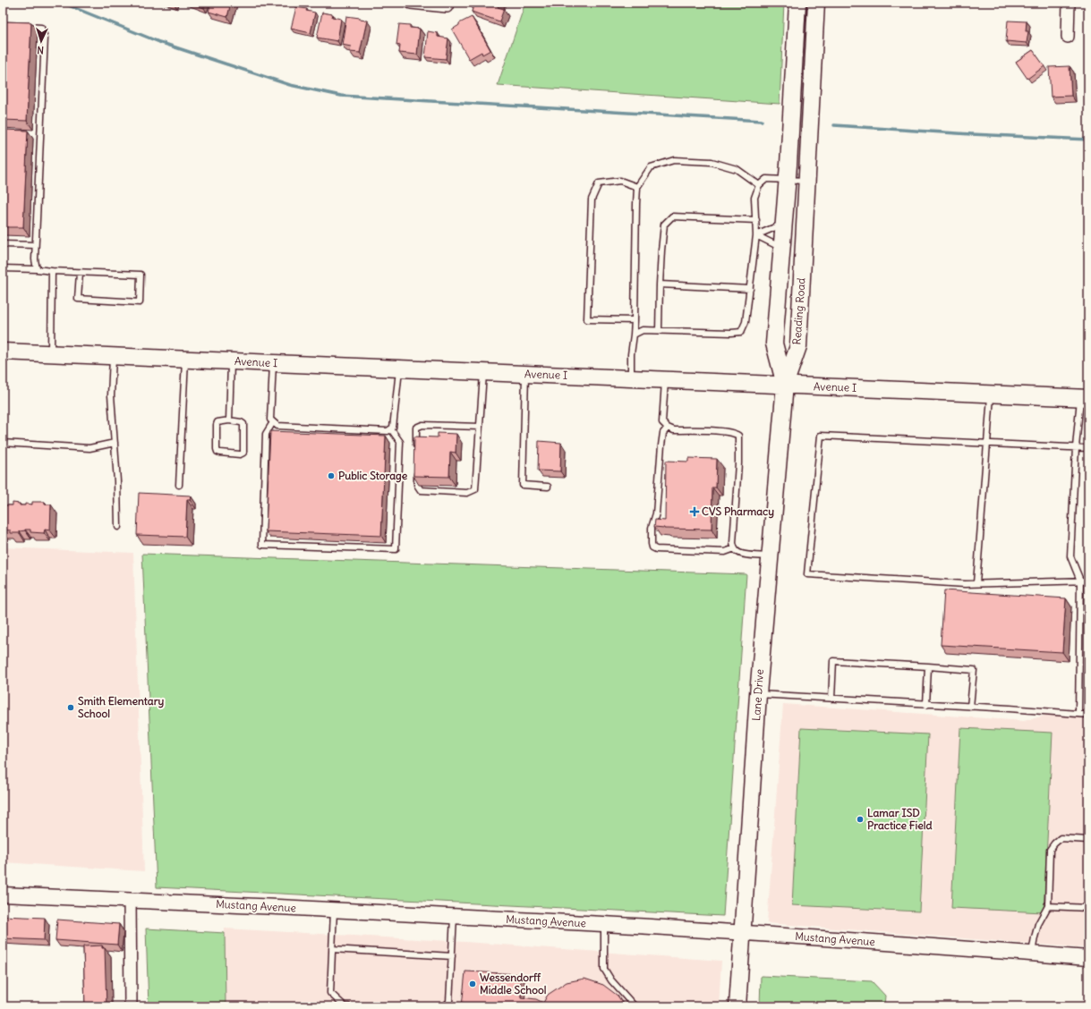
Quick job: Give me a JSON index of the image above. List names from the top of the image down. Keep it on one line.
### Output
{"streets":{"main road":["Reading Road","Avenue I","Lane Drive"],"street":["Mustang Avenue"]},"crossings":[["Reading Road","Avenue I"],["Reading Road","Lane Drive"],["Avenue I","Lane Drive"],["Lane Drive","Mustang Avenue"]],"places":{"other":["Public Storage","Smith Elementary School","Lamar ISD Practice Field","Wessendorff Middle School"],"health":["CVS Pharmacy"]},"north":"bottom"}
